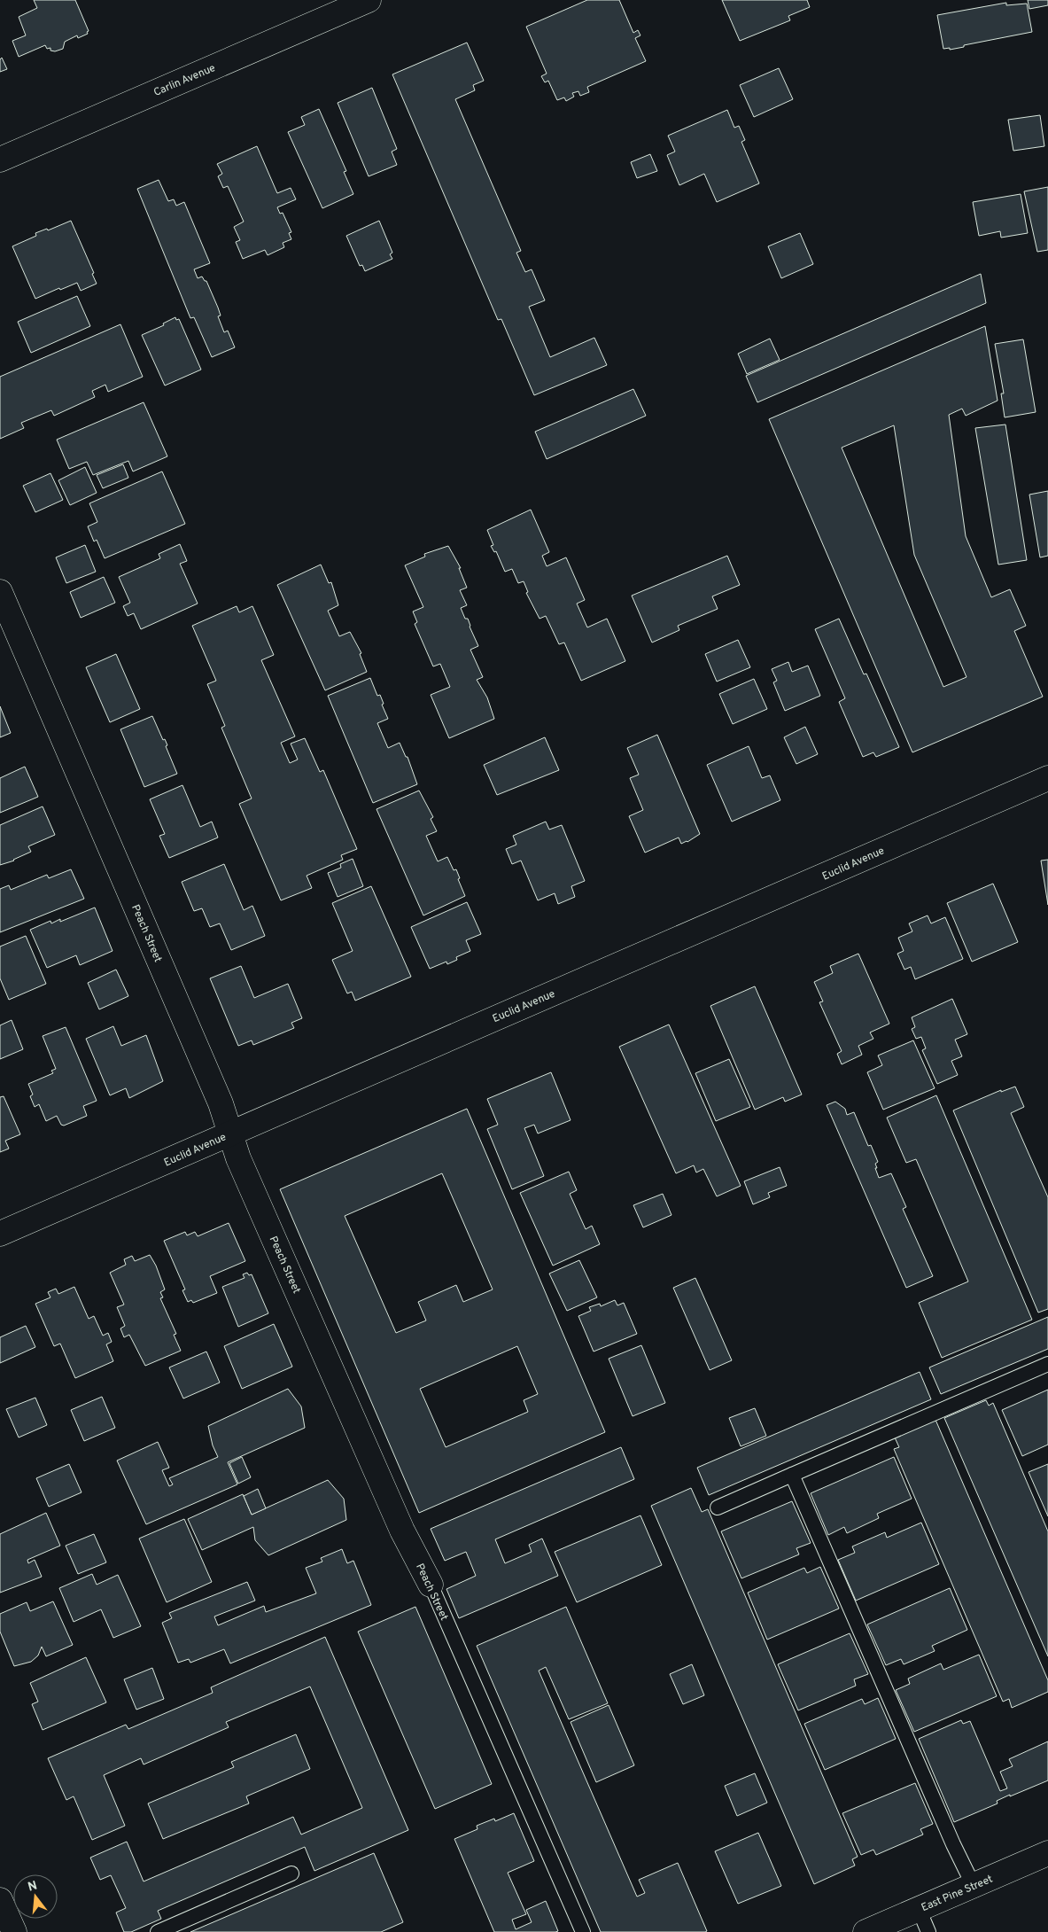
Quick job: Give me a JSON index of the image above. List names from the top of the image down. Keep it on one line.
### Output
{"streets":{"street":["Carlin Avenue","Euclid Avenue","Peach Street","East Pine Street"]},"crossings":[["Euclid Avenue","Peach Street"]],"north":"top"}
